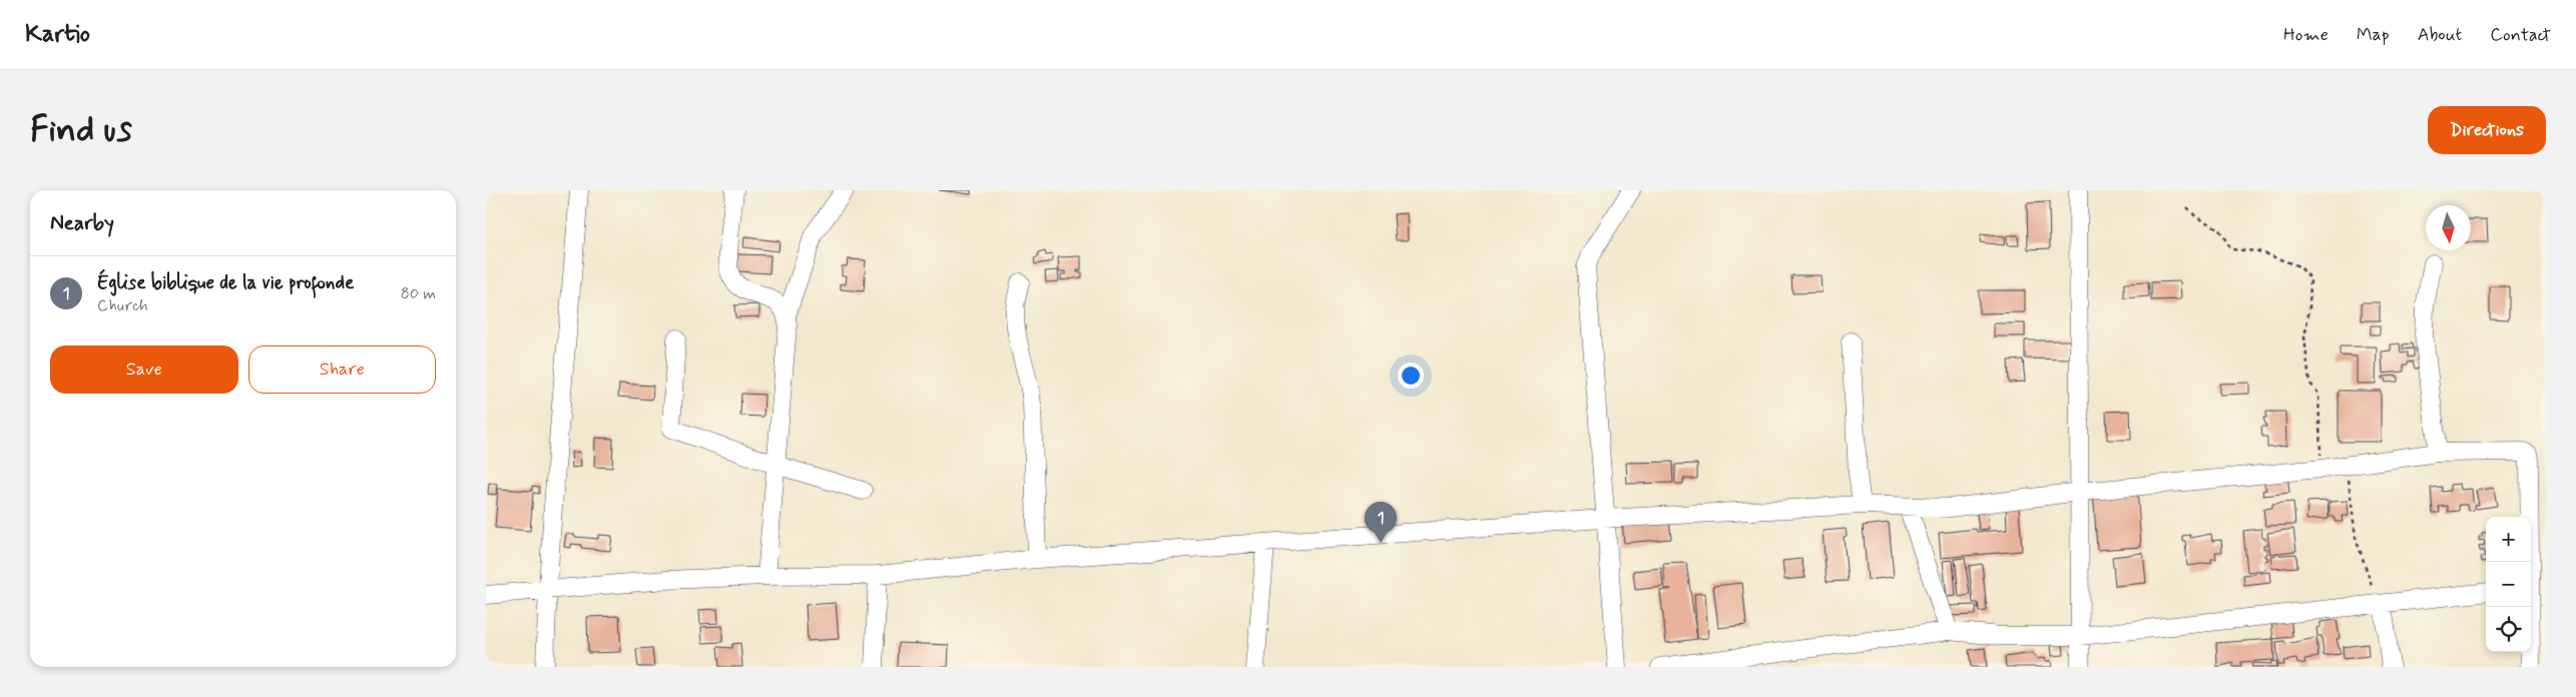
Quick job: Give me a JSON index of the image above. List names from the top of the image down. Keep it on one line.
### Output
{"north":"bottom","page":{"header":"Kartio","nav":["Home","Map","About","Contact"],"buttons":["Directions",["Save","Share"]],"title":"Find us","heading":"Nearby","list":[{"mark":"1","name":"Église biblique de la vie profonde","note":"Church","value":"80 m"}],"pins":"1","map_buttons":["+","−"]}}
